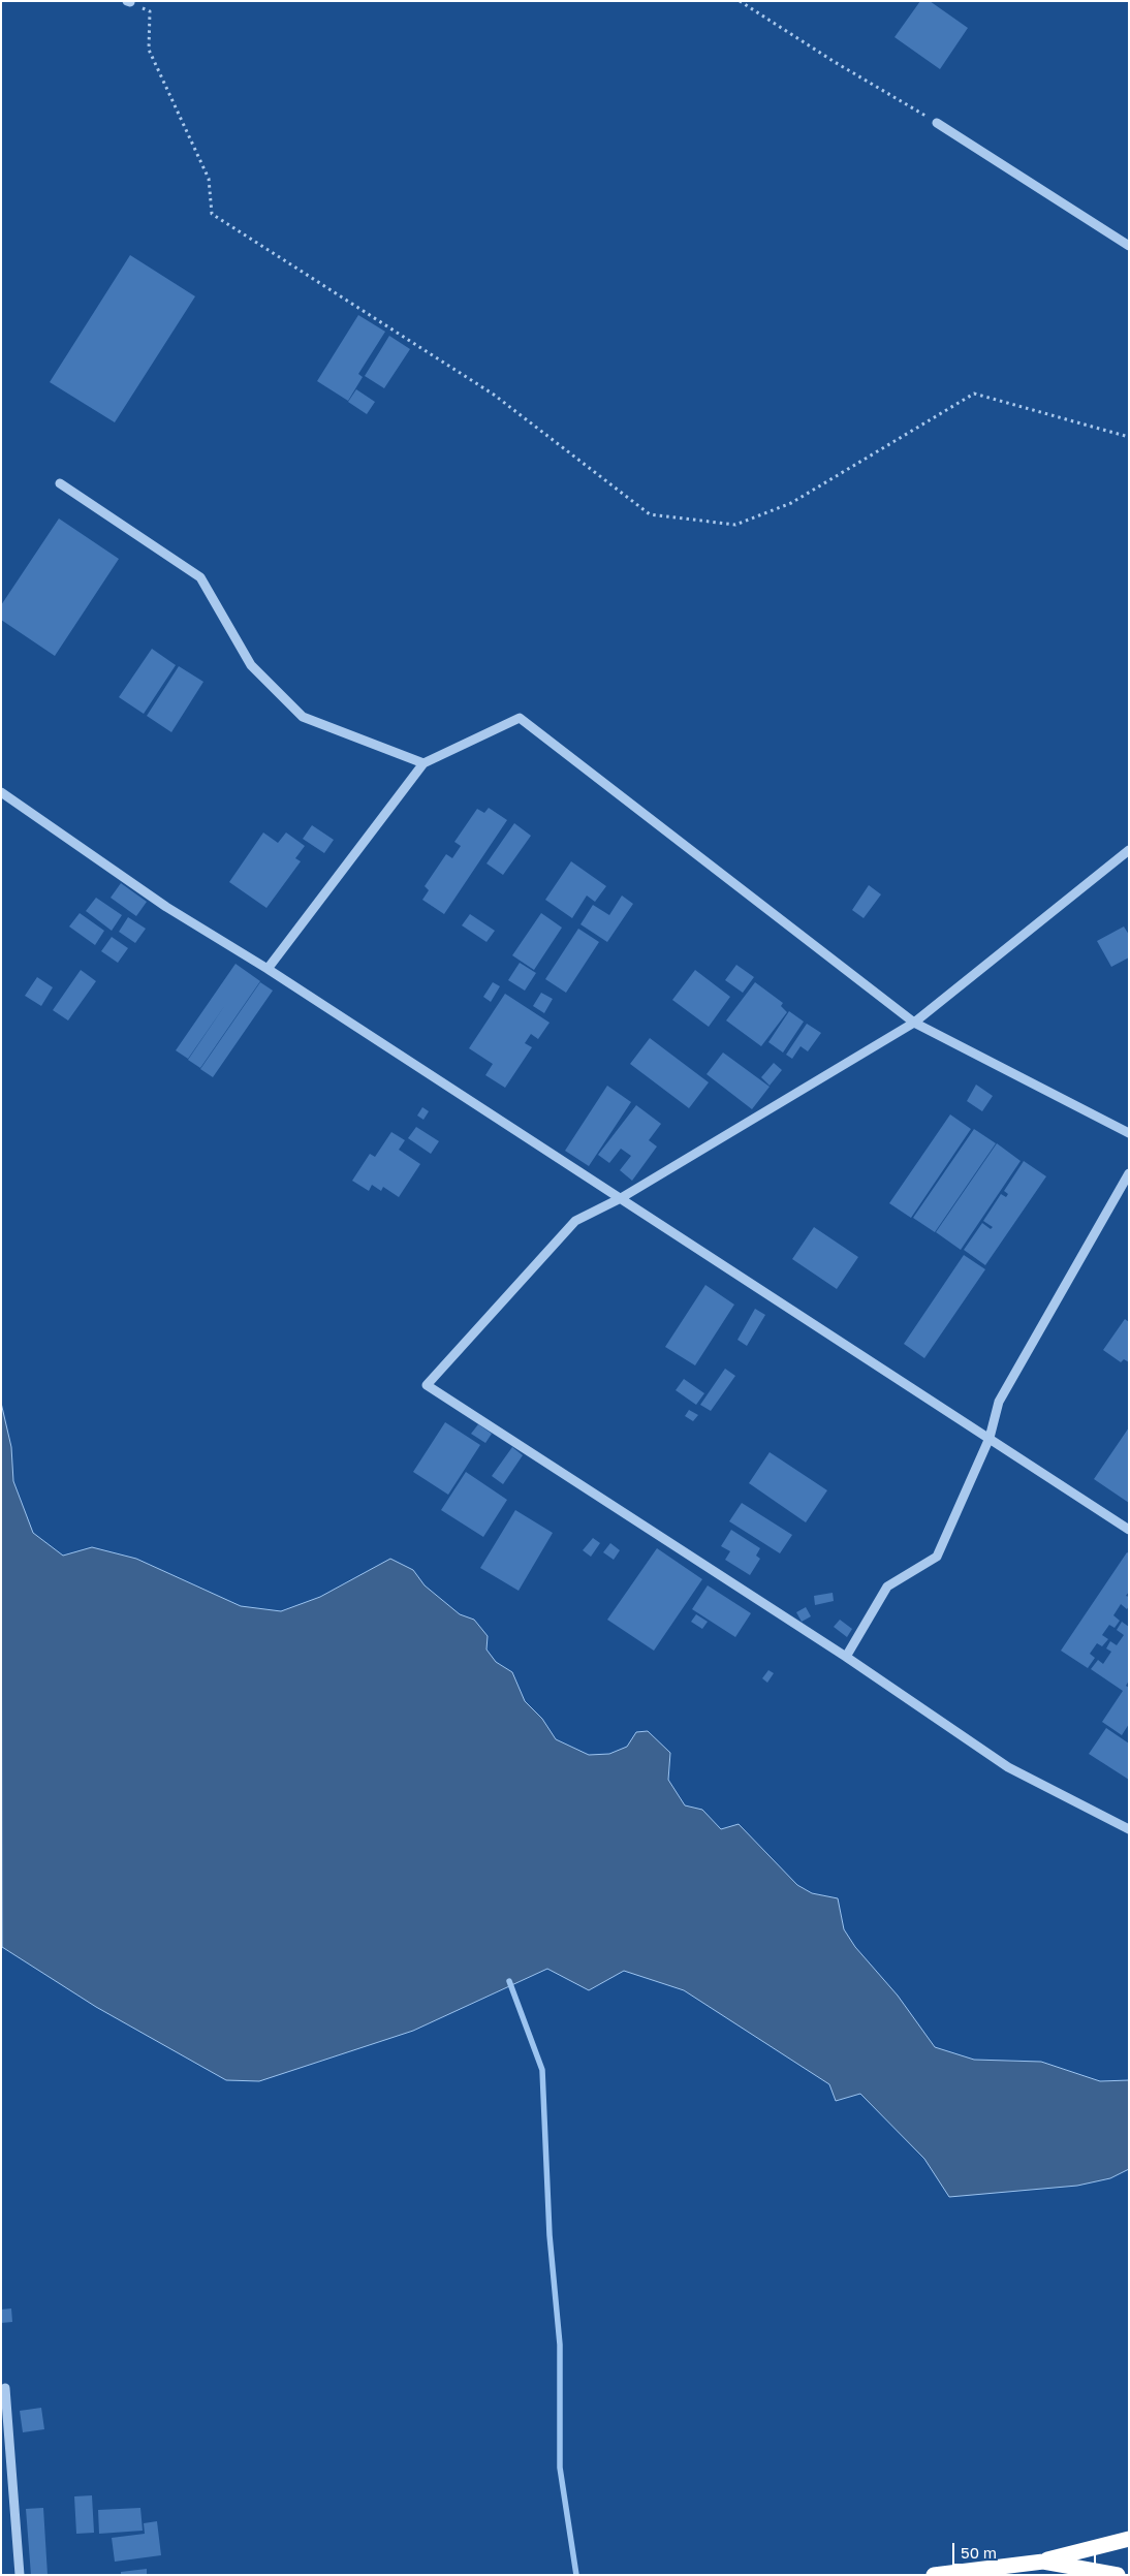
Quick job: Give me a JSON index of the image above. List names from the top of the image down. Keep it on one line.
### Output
{"scale_bar":"50 m"}
